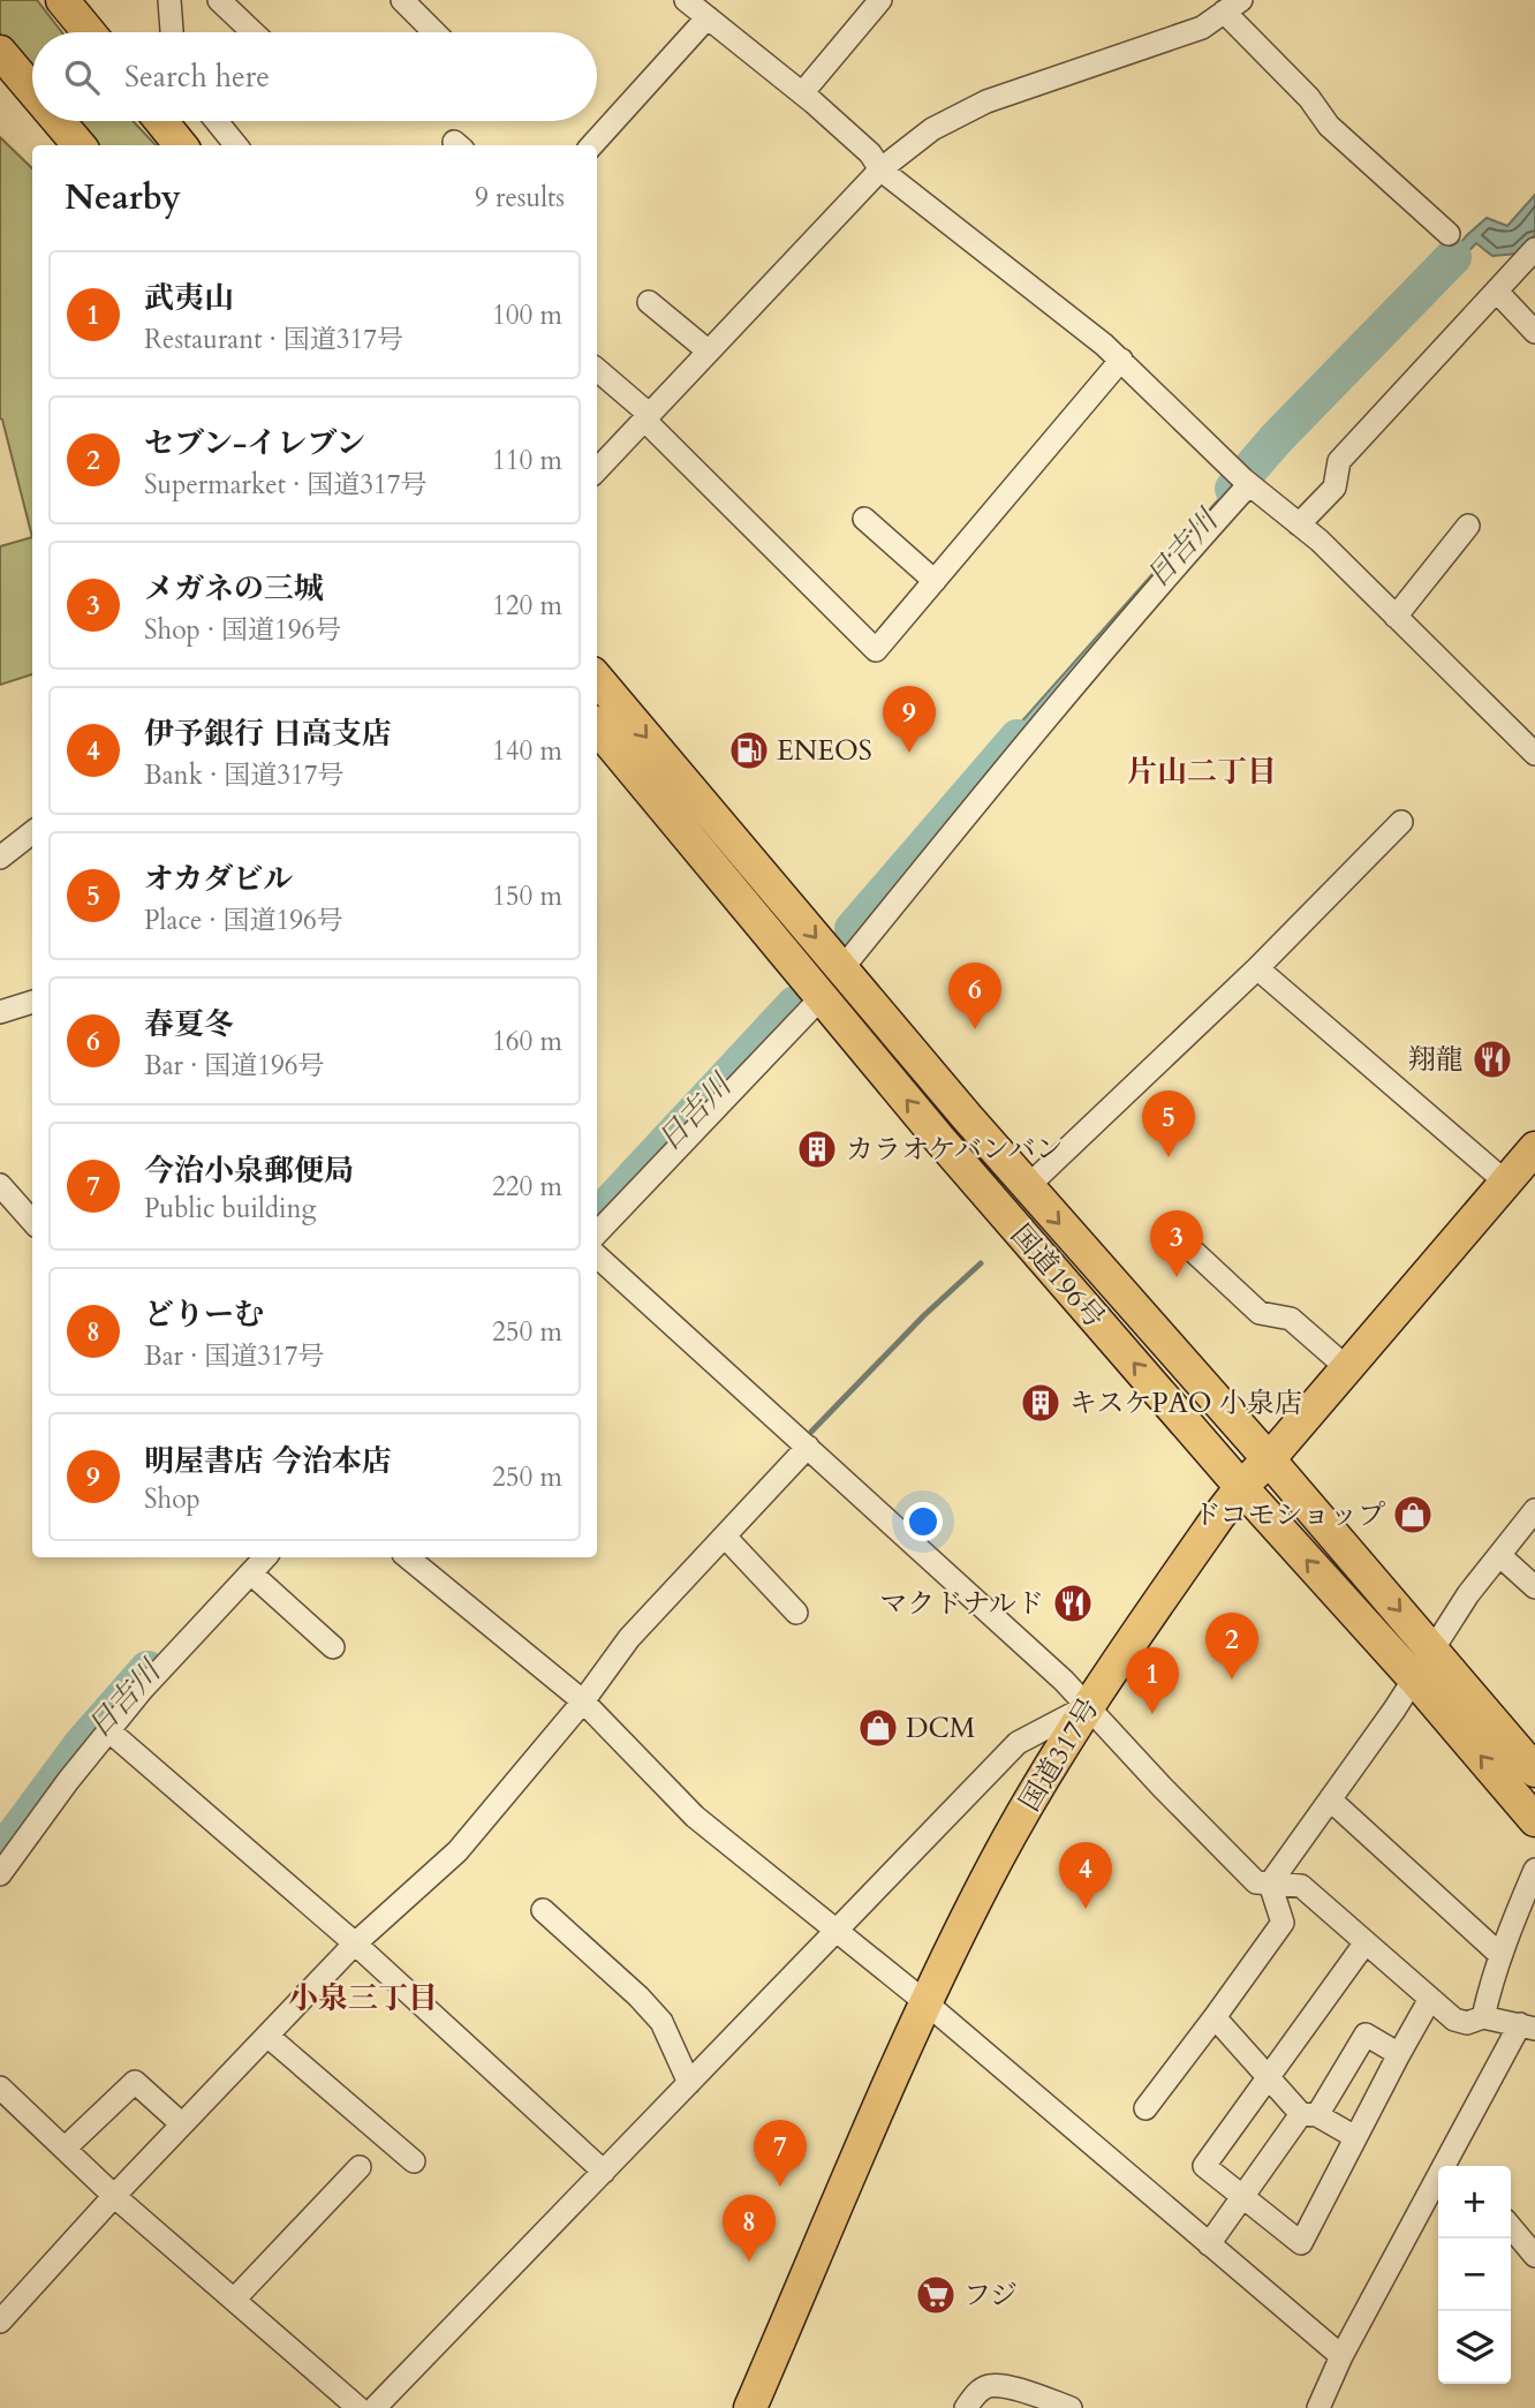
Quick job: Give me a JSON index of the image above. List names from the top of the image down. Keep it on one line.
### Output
{"streets":{"highway":["国道196号","国道317号"]},"crossings":[["国道196号","国道317号"]],"districts":["片山二丁目","小泉三丁目"],"water":["日吉川"],"places":{"fuel station":["ENEOS"],"restaurant":["翔龍","マクドナルド"],"building":["カラオケバンバン","キスケPAO 小泉店"],"shop":["ドコモショップ","DCM"],"supermarket":["フジ"]},"page":{"search":"Search here","heading":["Nearby","9 results"],"list":[{"mark":"1","name":"武夷山","note":"Restaurant · 国道317号","value":"100 m"},{"mark":"2","name":"セブン-イレブン","note":"Supermarket · 国道317号","value":"110 m"},{"mark":"3","name":"メガネの三城","note":"Shop · 国道196号","value":"120 m"},{"mark":"4","name":"伊予銀行 日高支店","note":"Bank · 国道317号","value":"140 m"},{"mark":"5","name":"オカダビル","note":"Place · 国道196号","value":"150 m"},{"mark":"6","name":"春夏冬","note":"Bar · 国道196号","value":"160 m"},{"mark":"7","name":"今治小泉郵便局","note":"Public building","value":"220 m"},{"mark":"8","name":"どりーむ","note":"Bar · 国道317号","value":"250 m"},{"mark":"9","name":"明屋書店 今治本店","note":"Shop","value":"250 m"}],"pins":["9","6","5","3","2","1","4","7","8"],"map_buttons":["+","−"]}}
